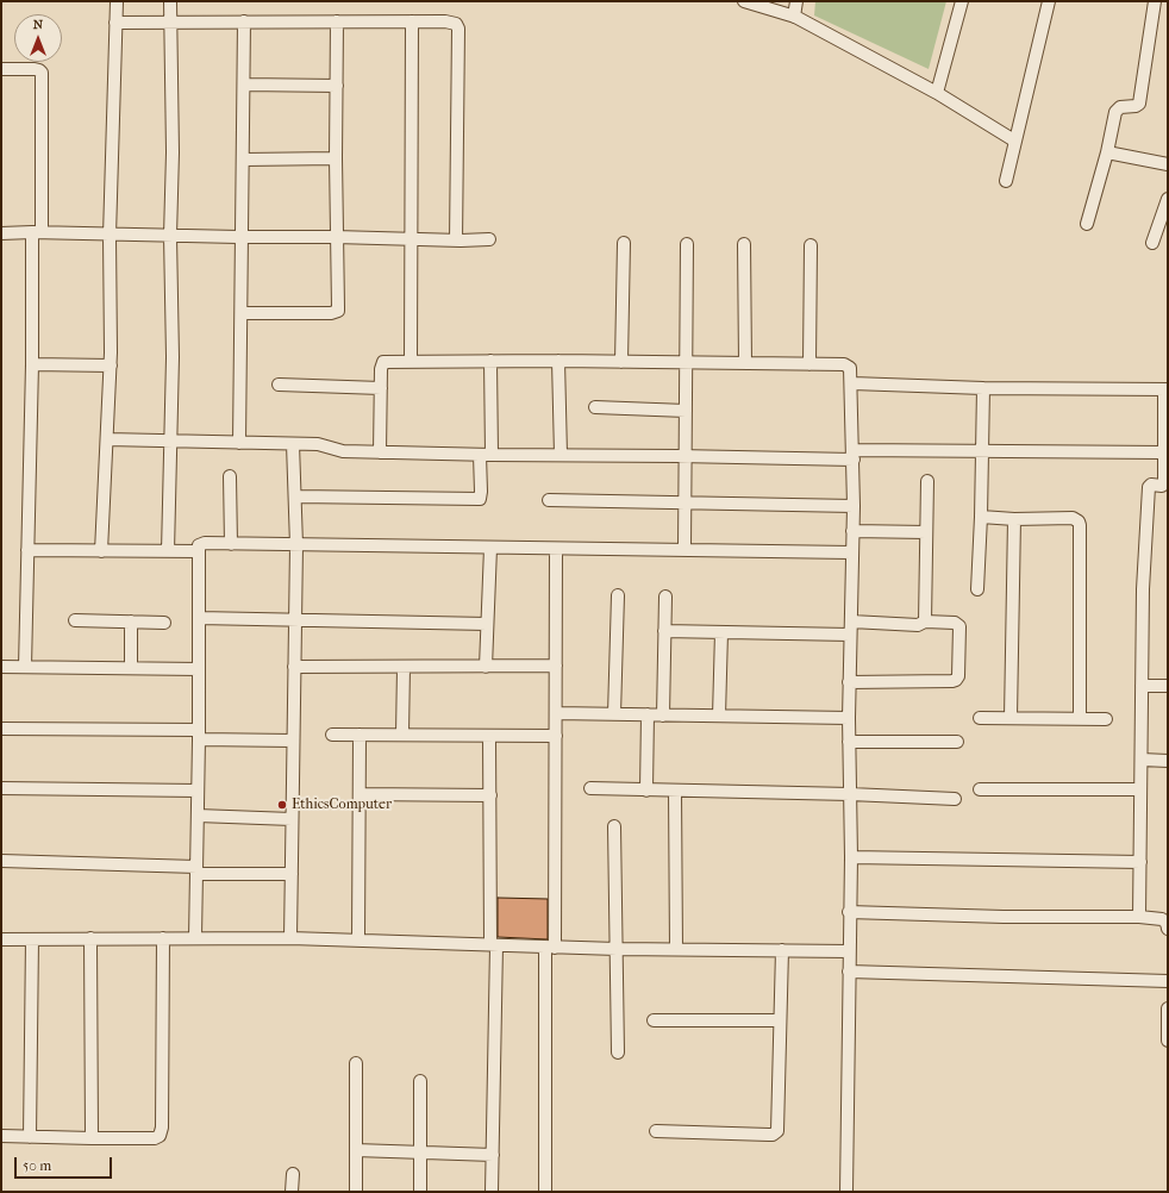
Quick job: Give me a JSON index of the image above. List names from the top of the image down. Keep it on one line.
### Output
{"places":["EthicsComputer"],"scale_bar":"50 m","north":"top"}
